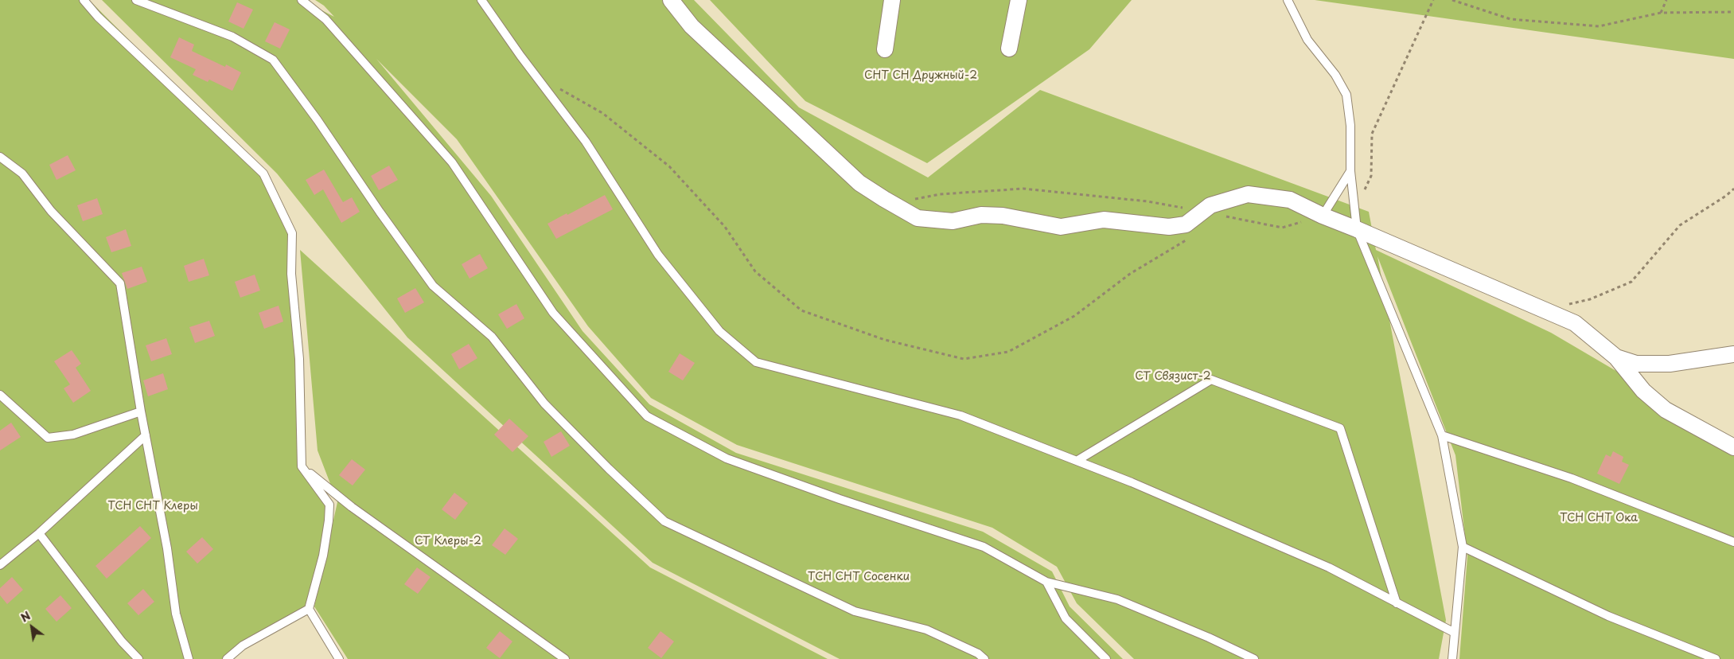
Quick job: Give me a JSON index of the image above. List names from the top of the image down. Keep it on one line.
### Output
{"parks":["СНТ СН Дружный-2","СТ Связист-2","ТСН СНТ Клеры","ТСН СНТ Ока","СТ Клеры-2","ТСН СНТ Сосенки"],"north":"top left"}
